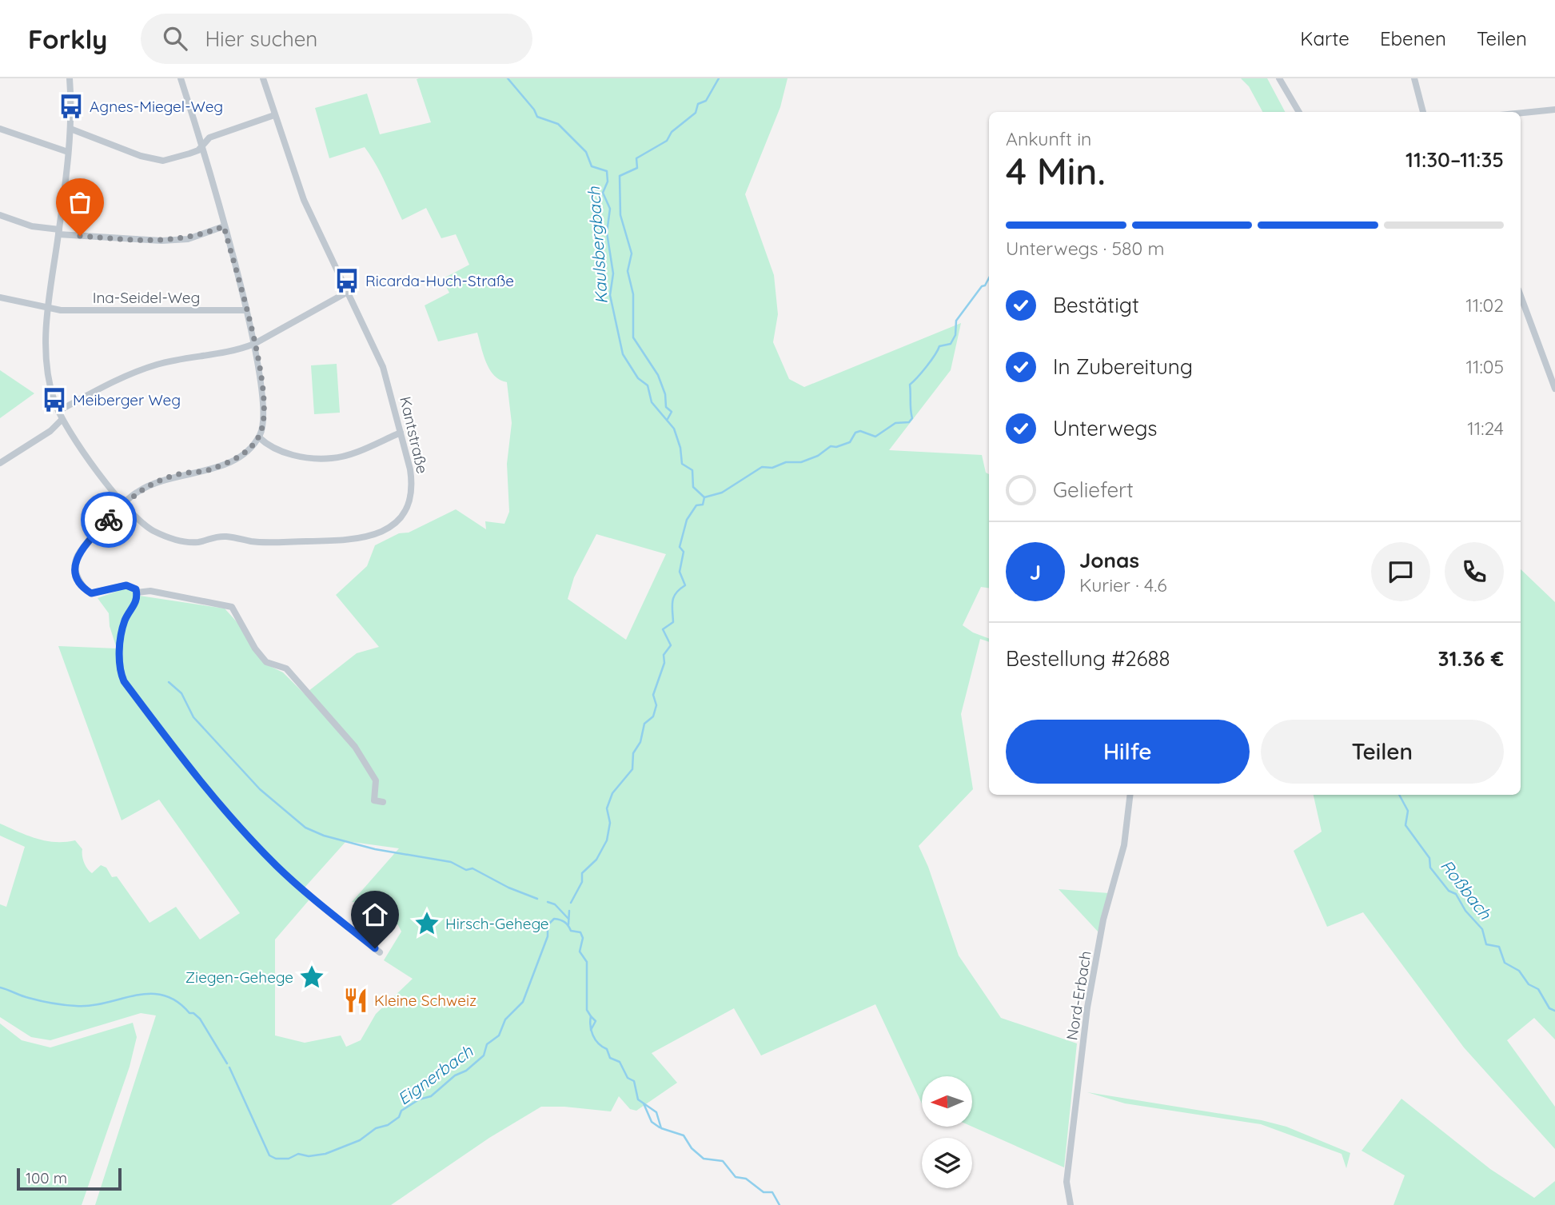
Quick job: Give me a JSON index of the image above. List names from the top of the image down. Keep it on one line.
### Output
{"streets":{"street":["Ina-Seidel-Weg","Kantstraße","Nord-Erbach"]},"crossings":[["Ina-Seidel-Weg","Kantstraße"]],"water":["Kaulsbergbach","Roßbach","Eignerbach"],"places":{"bus stop":["Agnes-Miegel-Weg","Ricarda-Huch-Straße","Meiberger Weg"],"place":["Hirsch-Gehege","Ziegen-Gehege"],"restaurant":["Kleine Schweiz"]},"scale_bar":"100 m","north":"left","page":{"header":"Forkly","search":"Hier suchen","nav":["Karte","Ebenen","Teilen"],"heading":["4 Min.","Ankunft in","11:30–11:35"],"panel":["Jonas","Kurier · 4.6","Bestellung #2688","31.36 €"],"bar":"Unterwegs · 580 m","list":[["Bestätigt","11:02"],["In Zubereitung","11:05"],["Unterwegs","11:24"],"Geliefert"],"round":"J","buttons":["Hilfe","Teilen"],"scale":"100 m"}}
